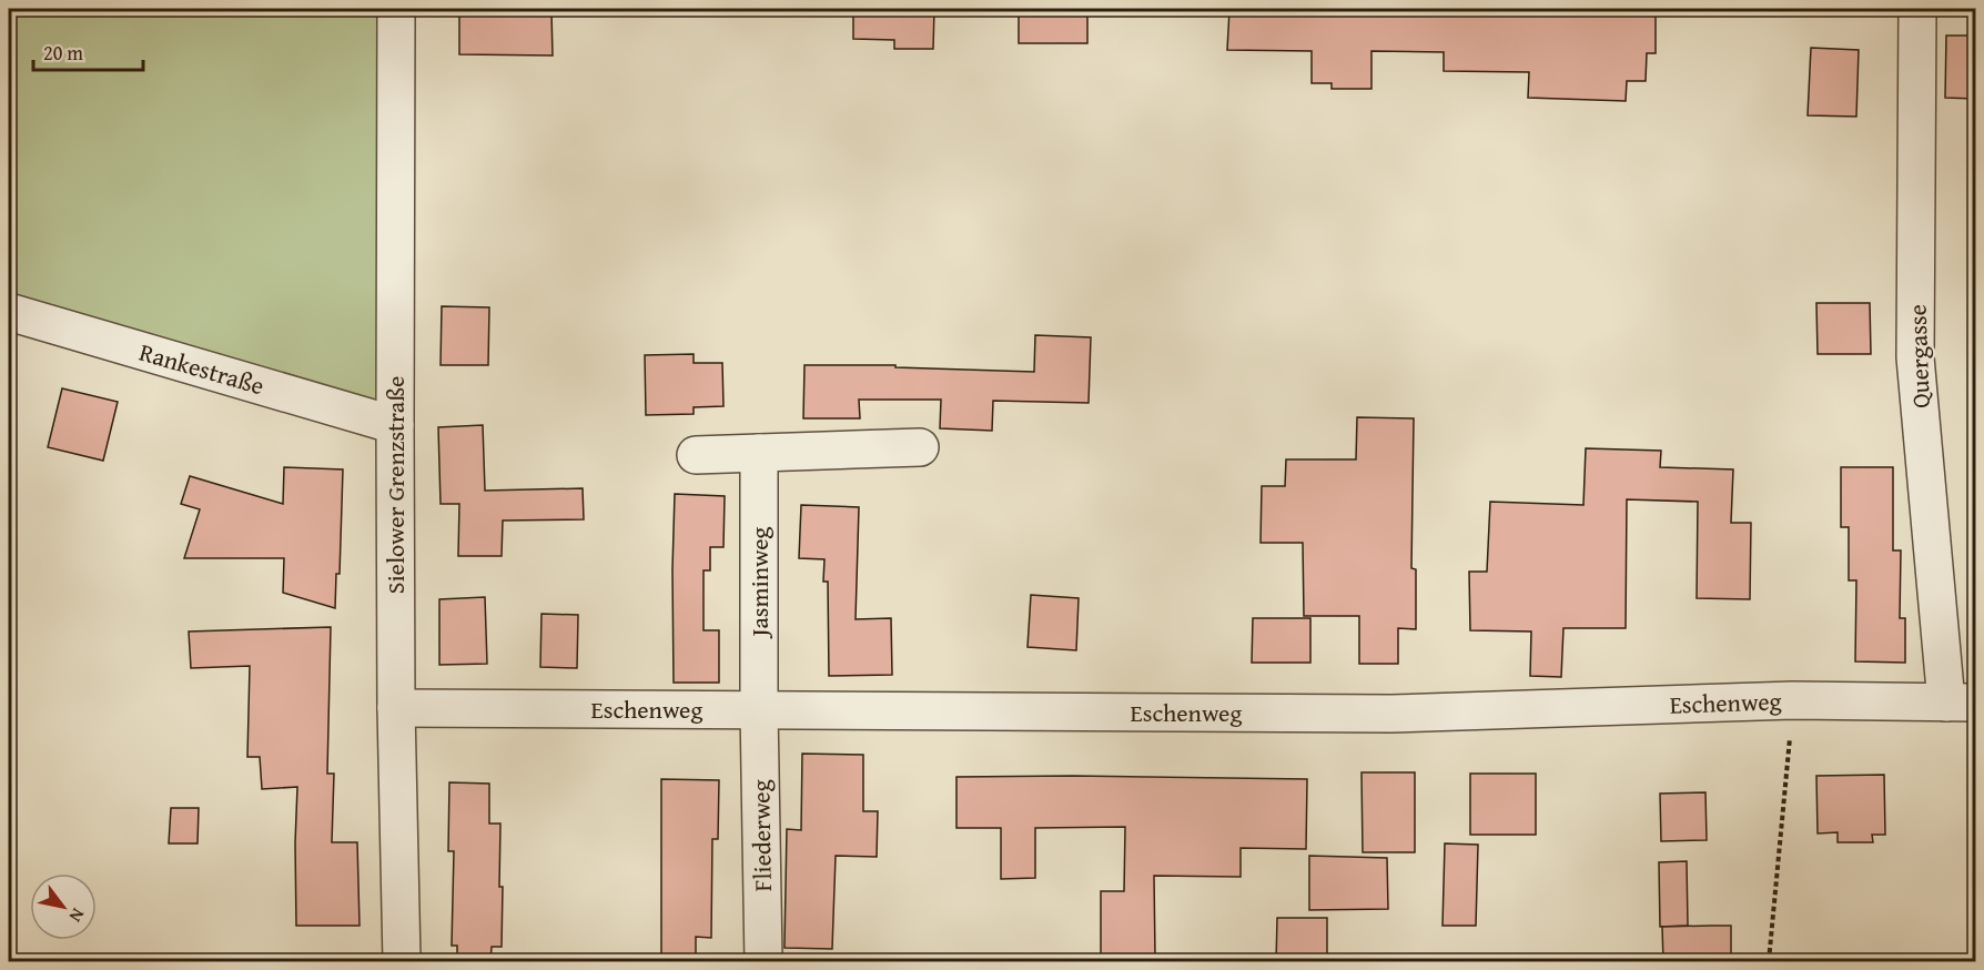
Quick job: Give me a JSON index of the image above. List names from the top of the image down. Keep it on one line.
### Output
{"streets":{"street":["Quergasse","Rankestraße","Sielower Grenzstraße","Jasminweg","Eschenweg","Fliederweg"]},"crossings":[["Quergasse","Eschenweg"],["Rankestraße","Sielower Grenzstraße"],["Sielower Grenzstraße","Eschenweg"],["Jasminweg","Eschenweg"],["Jasminweg","Fliederweg"],["Eschenweg","Fliederweg"]],"scale_bar":"20 m","north":"bottom right"}
